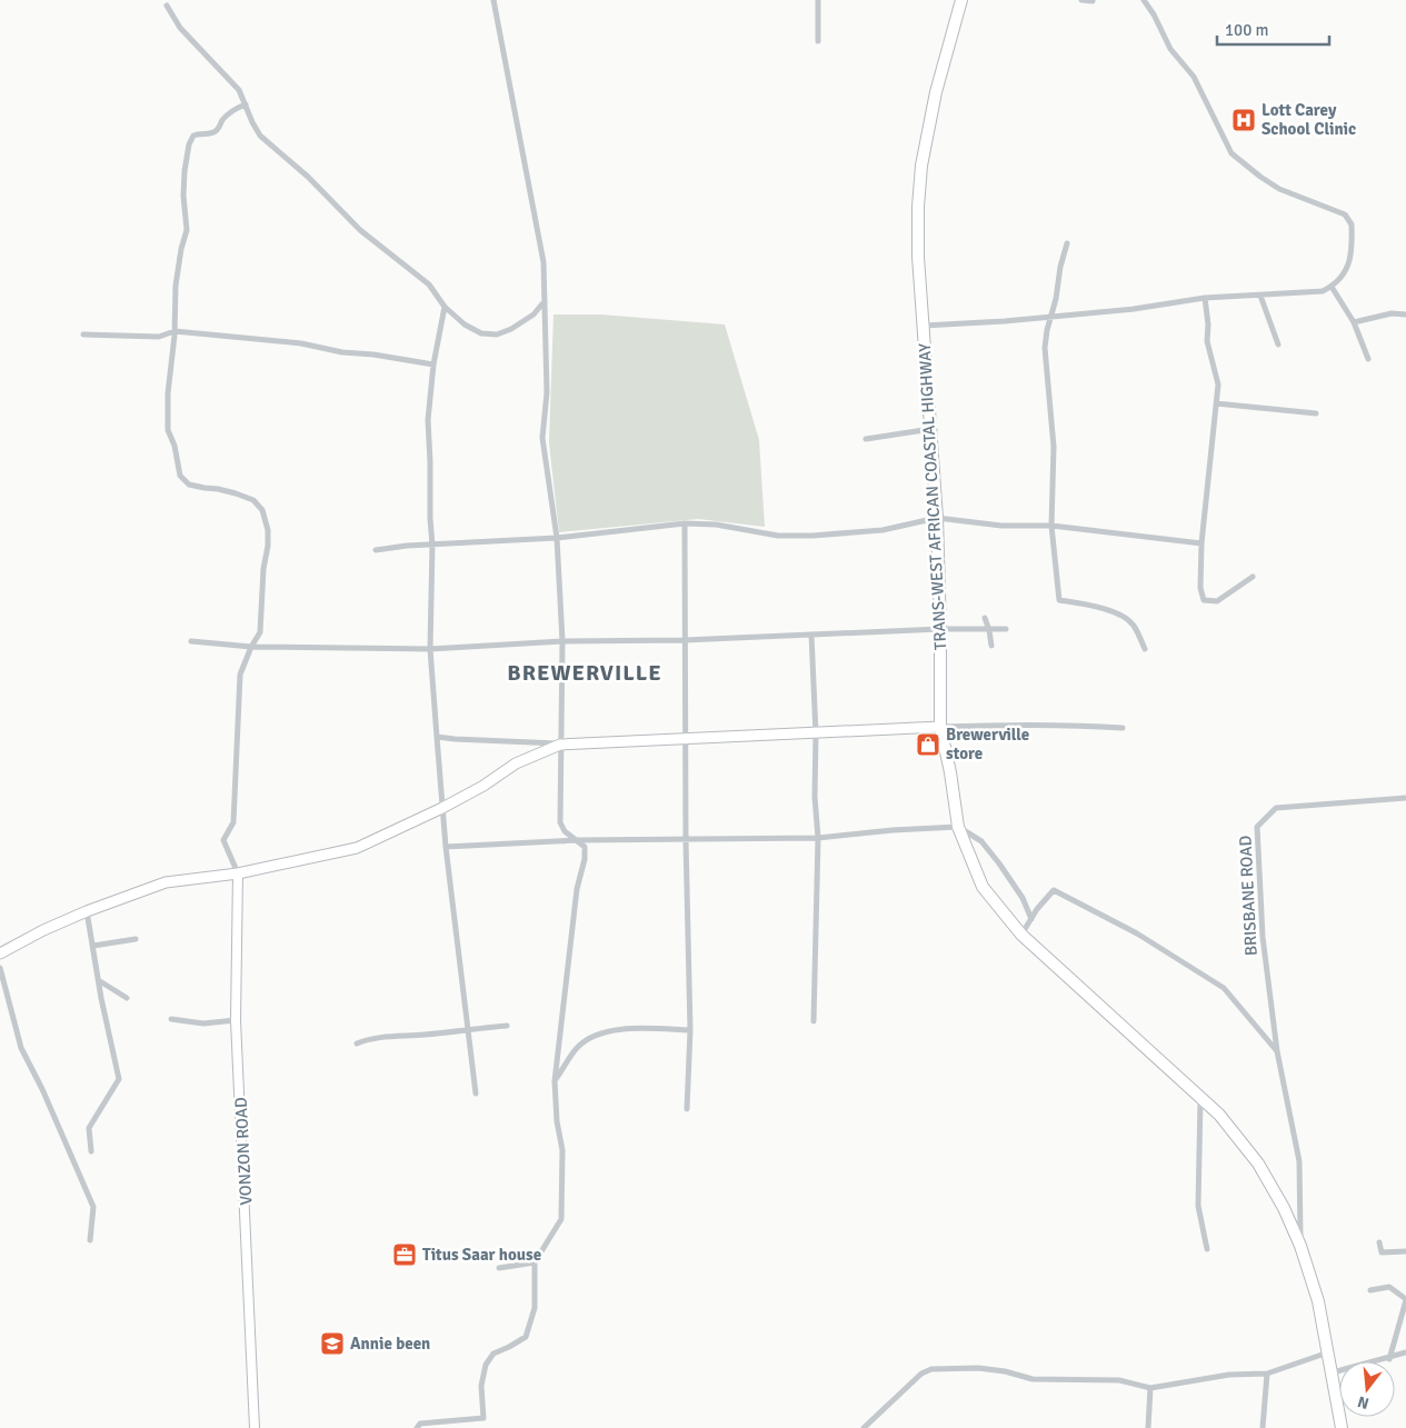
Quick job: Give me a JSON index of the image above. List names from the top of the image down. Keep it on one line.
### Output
{"streets":{"highway":["TRANS-WEST AFRICAN COASTAL HIGHWAY"],"street":["BRISBANE ROAD","VONZON ROAD"]},"crossings":[["TRANS-WEST AFRICAN COASTAL HIGHWAY","BRISBANE ROAD"]],"districts":["BREWERVILLE"],"places":{"hospital":["Lott Carey School Clinic"],"shop":["Brewerville store"],"office":["Titus Saar house"],"school or university":["Annie been"]},"scale_bar":"100 m","north":"bottom"}
